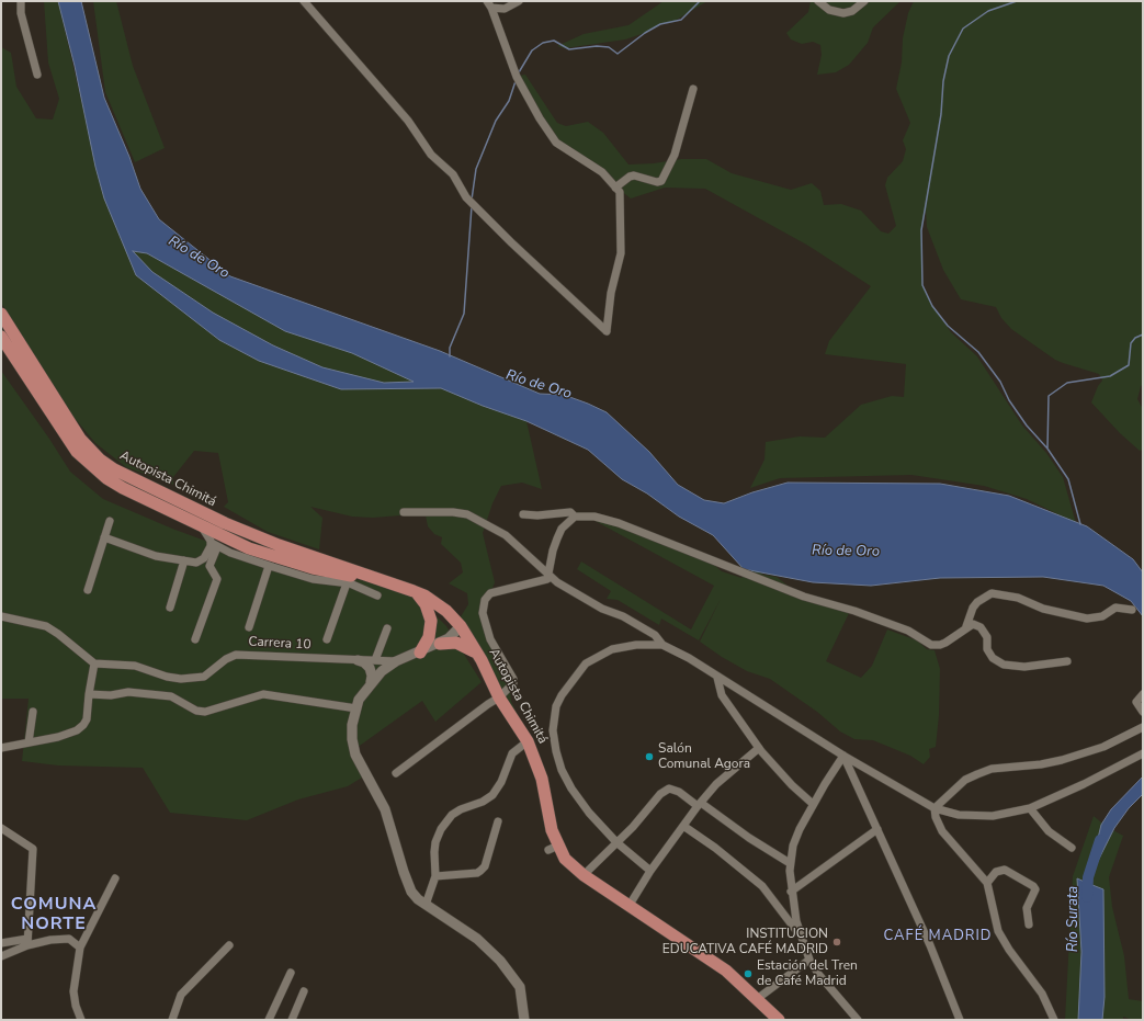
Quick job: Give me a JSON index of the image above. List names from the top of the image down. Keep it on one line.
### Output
{"streets":{"highway":["Autopista Chimitá"],"street":["Carrera 10"]},"districts":["COMUNA NORTE","CAFÉ MADRID"],"water":["Río de Oro","Río Surata"],"places":["Salón Comunal Agora","INSTITUCION EDUCATIVA CAFÉ MADRID","Estación del Tren de Café Madrid"]}
